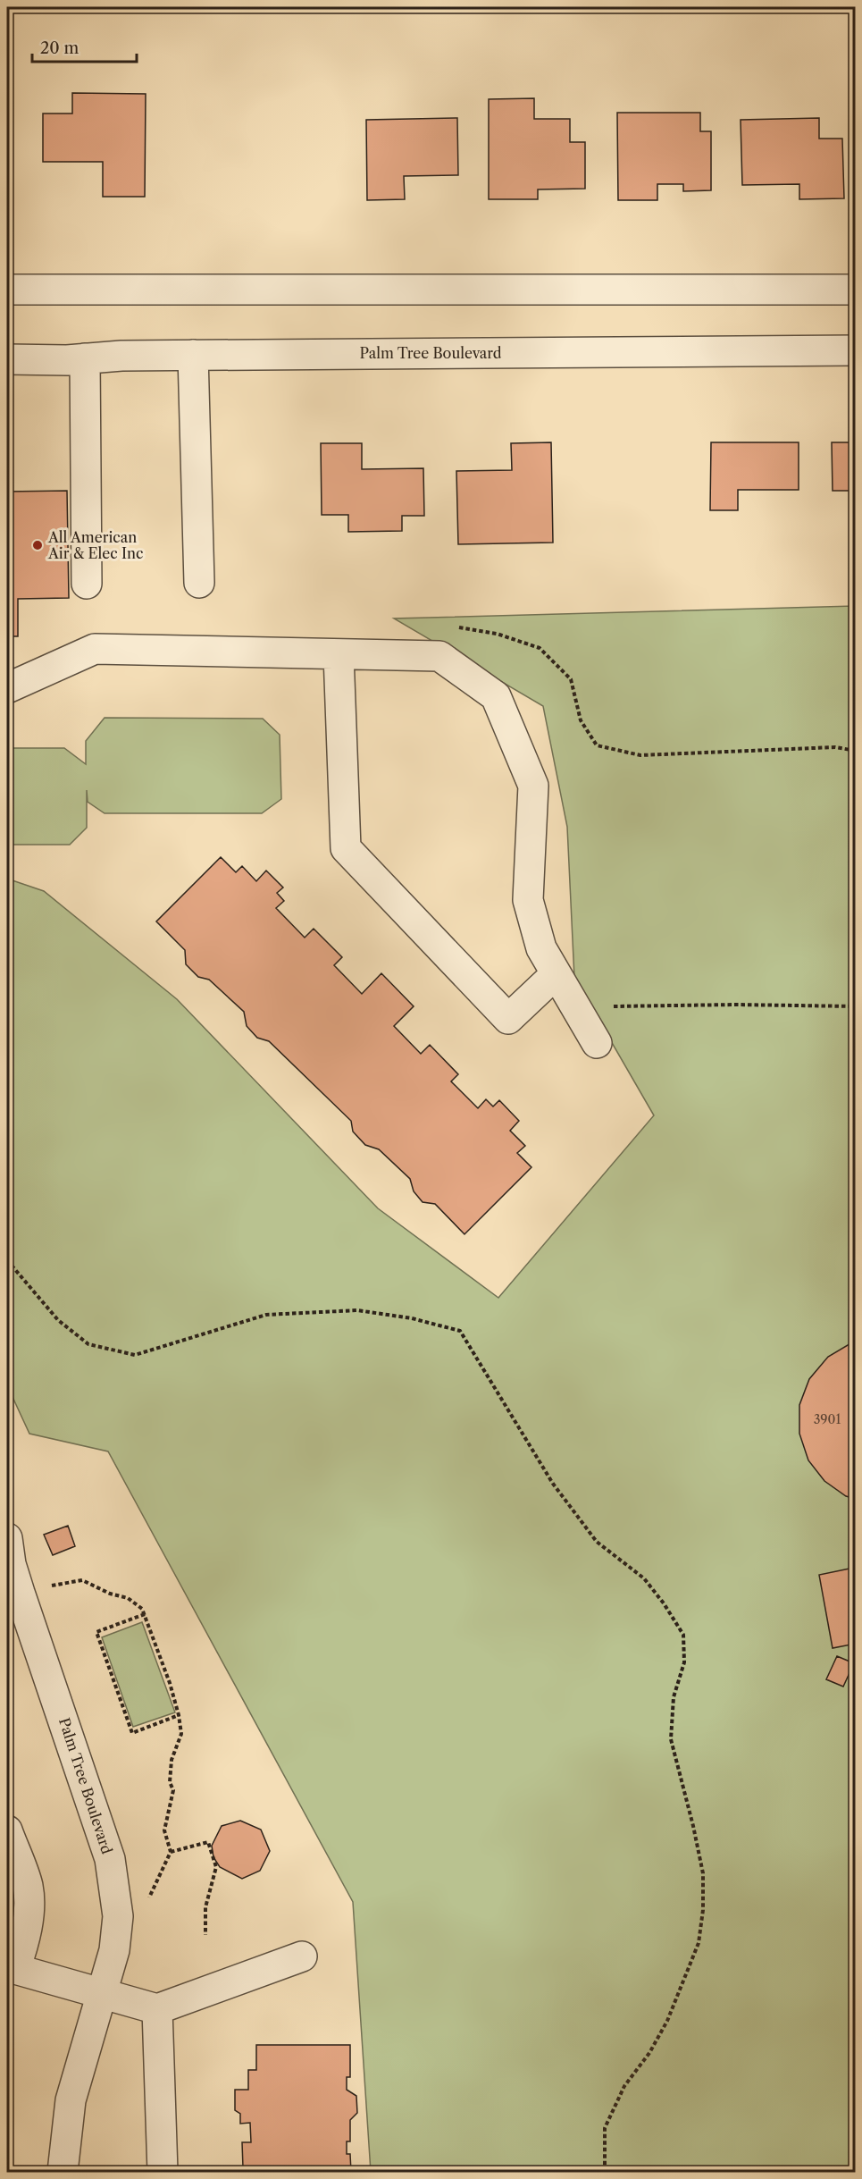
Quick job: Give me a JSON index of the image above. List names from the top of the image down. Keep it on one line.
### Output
{"streets":{"street":["Palm Tree Boulevard"]},"places":["All American Air & Elec Inc"],"house_numbers":["3901"],"scale_bar":"20 m"}
